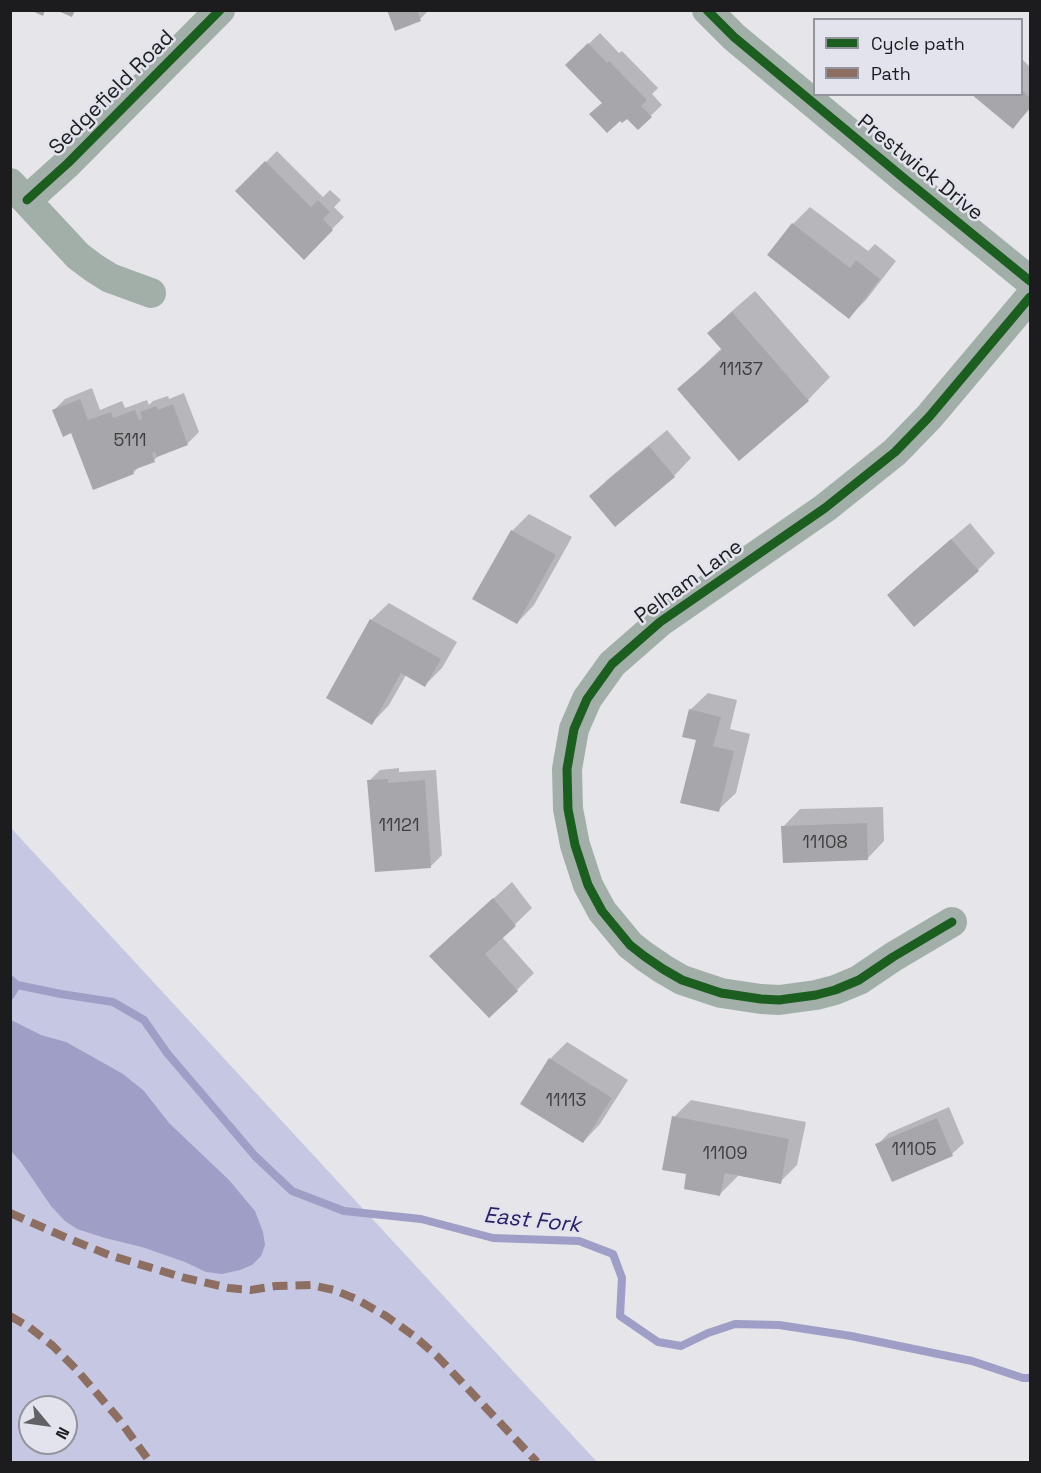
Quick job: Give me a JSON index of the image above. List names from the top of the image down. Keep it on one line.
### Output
{"streets":{"street":["Sedgefield Road","Prestwick Drive","Pelham Lane"]},"water":["East Fork"],"house_numbers":["11137","5111","11121","11108","11113","11105","11109"],"legend":["Cycle path","Path"],"north":"bottom right"}
